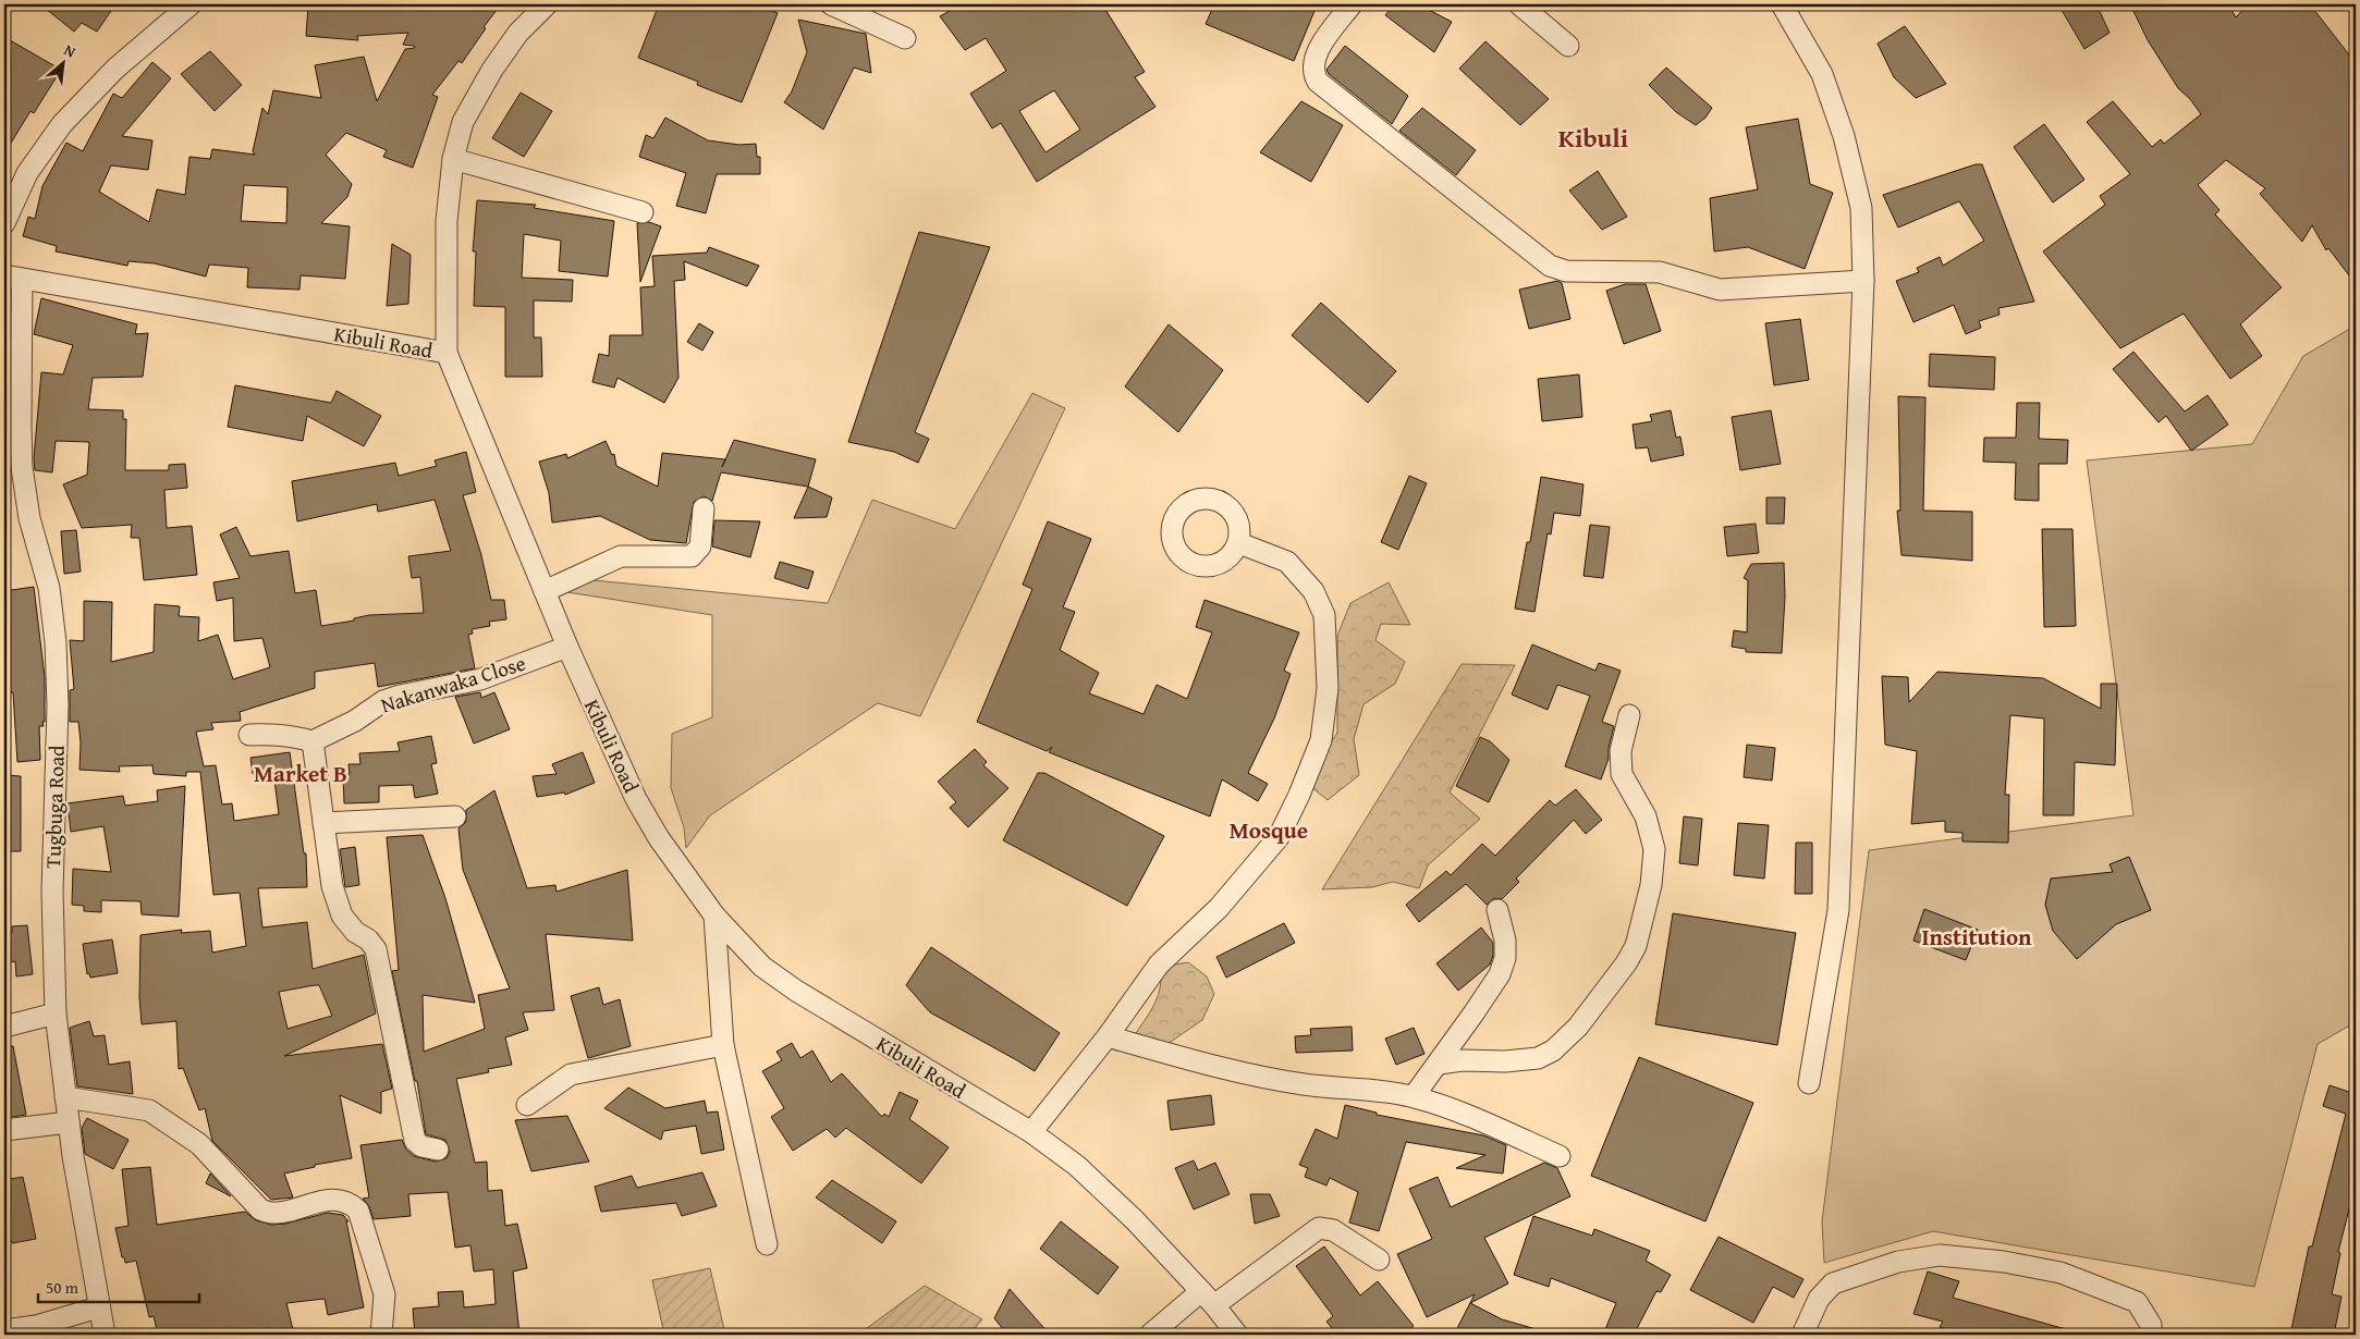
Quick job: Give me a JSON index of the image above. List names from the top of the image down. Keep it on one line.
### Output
{"streets":{"street":["Kibuli Road","Nakanwaka Close","Tugbuga Road"]},"crossings":[["Kibuli Road","Nakanwaka Close"],["Kibuli Road","Tugbuga Road"]],"districts":["Kibuli","Market B","Mosque","Institution"],"scale_bar":"50 m","north":"top right"}
